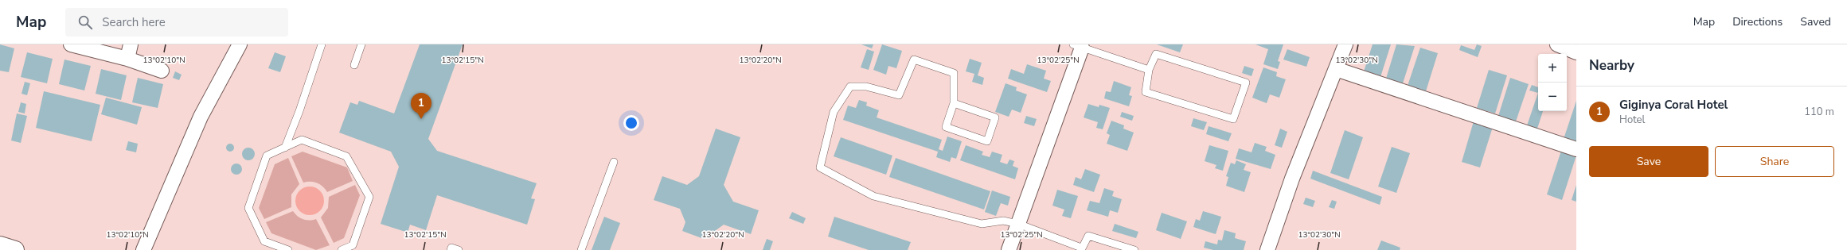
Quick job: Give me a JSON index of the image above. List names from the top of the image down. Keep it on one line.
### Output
{"page":{"header":"Map","search":"Search here","nav":["Map","Directions","Saved"],"heading":"Nearby","map_buttons":["+","−"],"list":[{"mark":"1","name":"Giginya Coral Hotel","note":"Hotel","value":"110 m"}],"pins":"1","buttons":["Save","Share"]},"coordinates":["13°02'10\"N","13°02'15\"N","13°02'20\"N","13°02'25\"N","13°02'30\"N"]}
